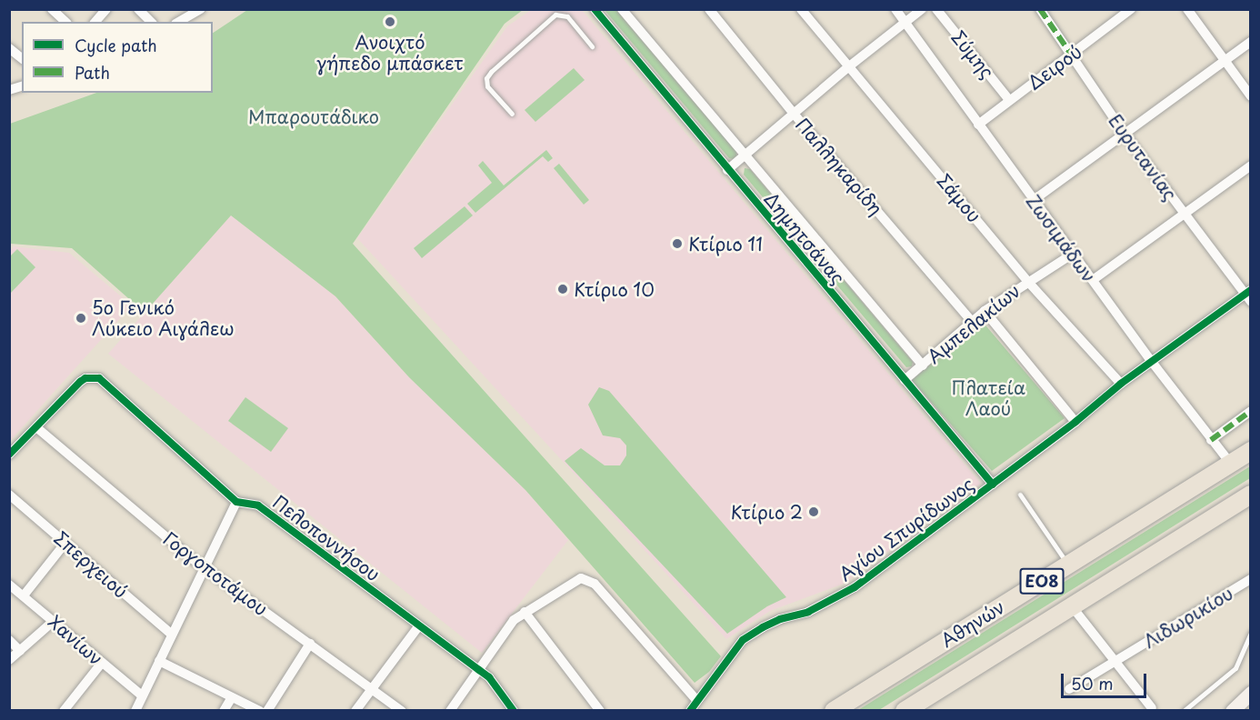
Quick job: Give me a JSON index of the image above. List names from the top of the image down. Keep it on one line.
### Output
{"streets":{"highway":["ΕΟ8","Αθηνών"],"street":["Σύμης","Δειρού","Ευρυτανίας","Παλληκαρίδη","Σάμου","Δημητσάνας","Ζωσιμάδων","Αμπελακίων","Αγίου Σπυρίδωνος","Πελοποννήσου","Σπερχειού","Γοργοποτάμου","Λιδωρικίου","Χανίων"]},"crossings":[["Σύμης","Δειρού"],["Δειρού","Ευρυτανίας"],["Δειρού","Ζωσιμάδων"],["Ευρυτανίας","Αγίου Σπυρίδωνος"],["Παλληκαρίδη","Αμπελακίων"],["Σάμου","Αμπελακίων"],["Σάμου","Αγίου Σπυρίδωνος"],["Δημητσάνας","Αμπελακίων"],["Δημητσάνας","Αγίου Σπυρίδωνος"],["Ζωσιμάδων","Αμπελακίων"],["Ζωσιμάδων","Αγίου Σπυρίδωνος"],["Ζωσιμάδων","Αθηνών"],["Πελοποννήσου","Γοργοποτάμου"]],"parks":["Μπαρουτάδικο","Πλατεία Λαού"],"places":["Ανοιχτό γήπεδο μπάσκετ","Κτίριο 11","Κτίριο 10","5ο Γενικό Λύκειο Αιγάλεω","Κτίριο 2"],"legend":["Cycle path","Path"],"scale_bar":"50 m"}
